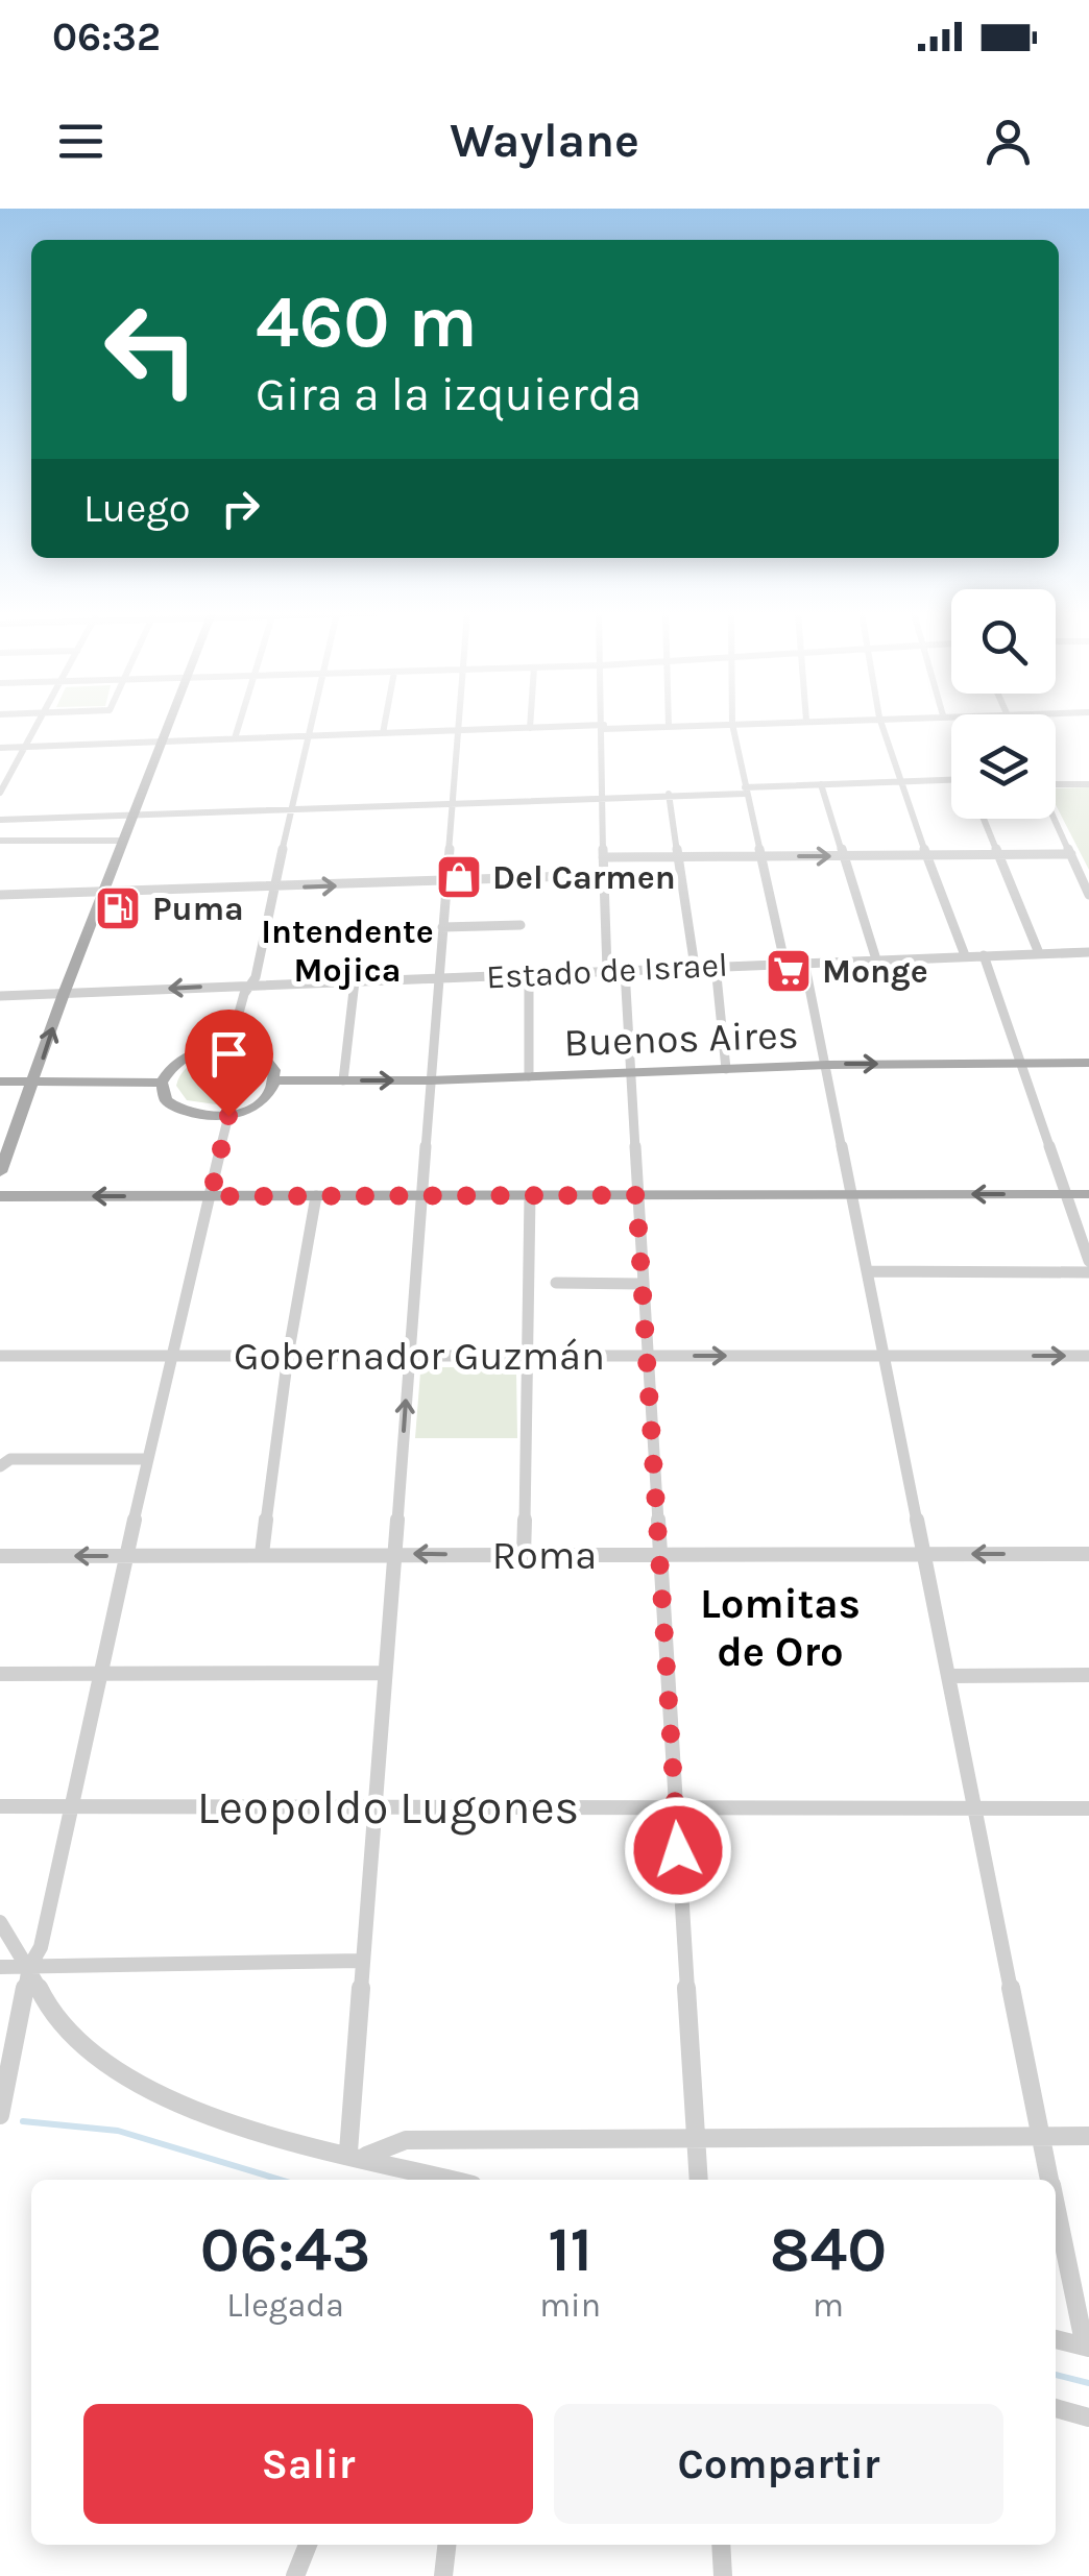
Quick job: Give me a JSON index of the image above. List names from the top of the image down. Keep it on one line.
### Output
{"streets":{"main road":["Buenos Aires"],"street":["Estado de Israel","Gobernador Guzmán","Roma","Leopoldo Lugones"]},"districts":["Intendente Mojica","Lomitas de Oro"],"places":{"shop":["Del Carmen"],"fuel station":["Puma"],"supermarket":["Monge"]},"page":{"status":"06:32","header":"Waylane","turn":["460 m","Gira a la izquierda"],"then":"Luego","eta":["06:43","Llegada","11","min","840","m"],"buttons":["Salir","Compartir"]}}
